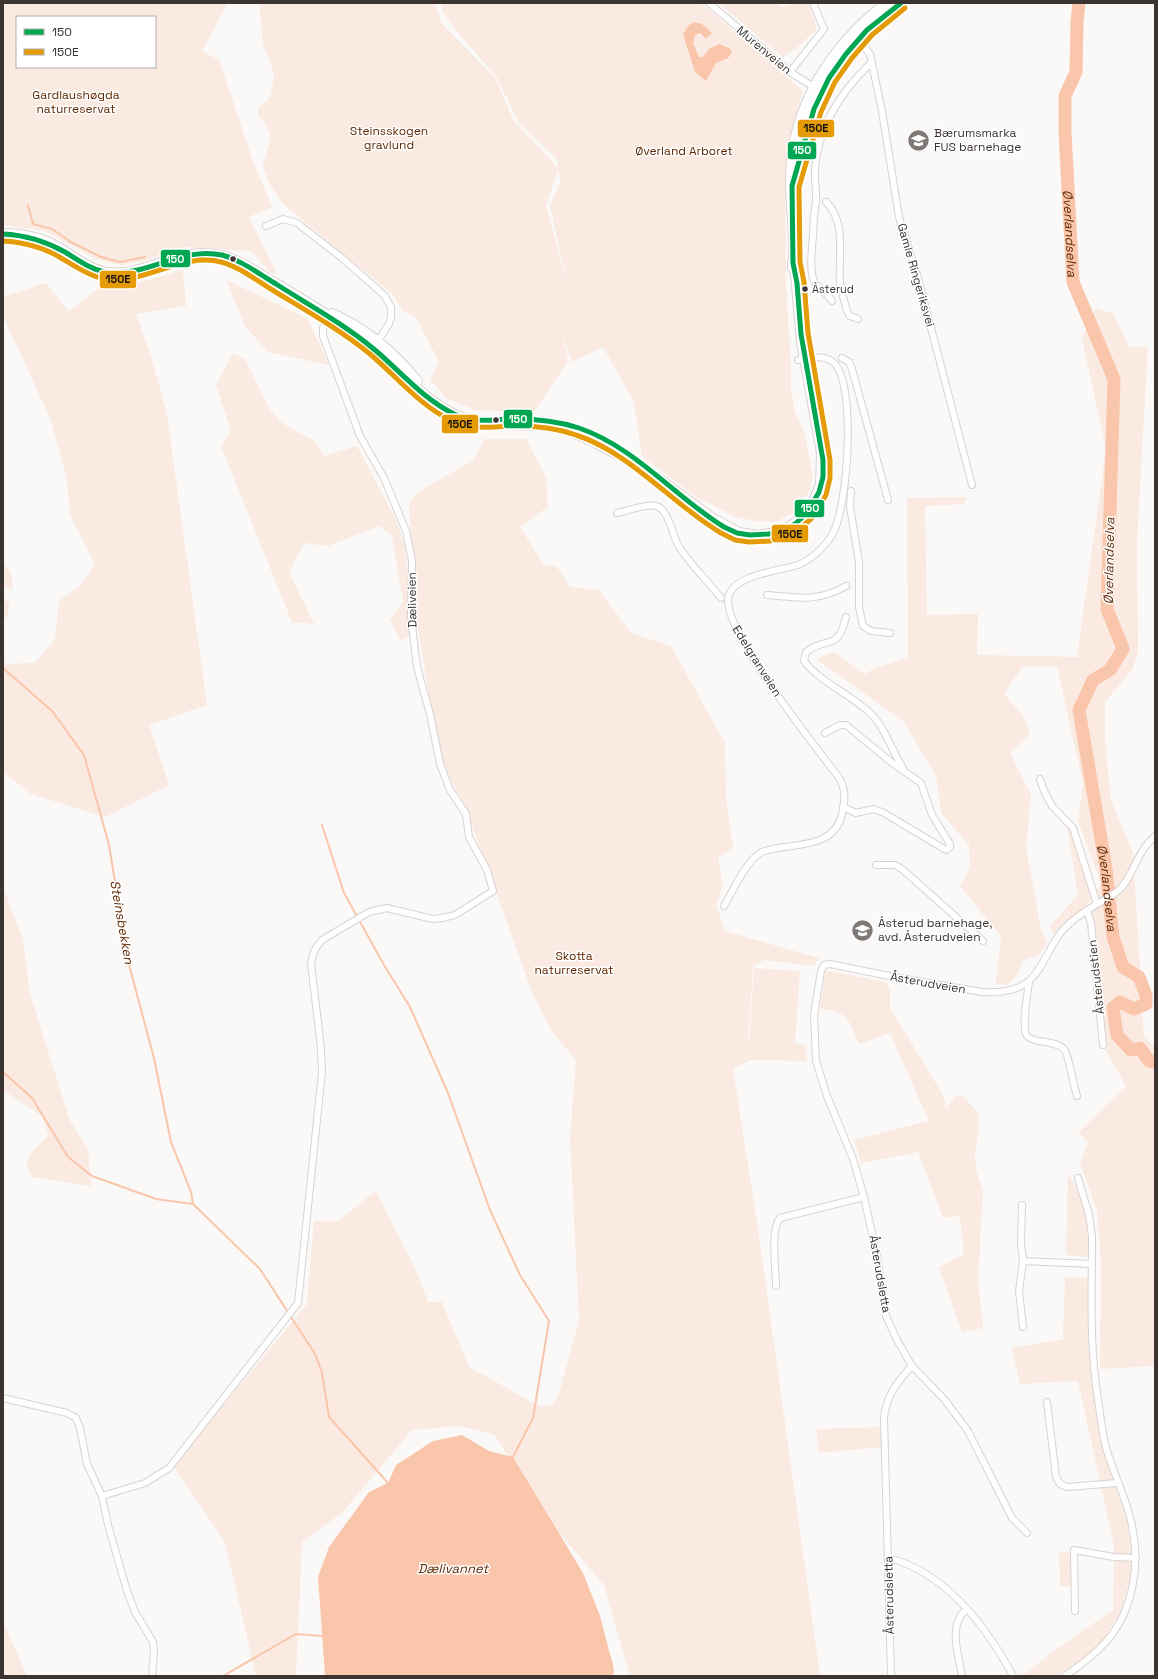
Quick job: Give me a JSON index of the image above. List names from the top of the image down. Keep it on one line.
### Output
{"streets":{"street":["Murenveien","Gamle Ringeriksvei","Dæliveien","Edelgranveien","Åsterudstien","Åsterudveien","Åsterudsletta"]},"crossings":[["Åsterudstien","Åsterudveien"],["Åsterudveien","Åsterudsletta"]],"water":["Øverlandselva","Steinsbekken","Dælivannet"],"parks":["Gardlaushøgda naturreservat","Steinsskogen gravlund","Øverland Arboret","Skotta naturreservat"],"places":{"school or university":["Bærumsmarka FUS barnehage","Åsterud barnehage, avd. Åsterudveien"],"other":["Åsterud"]},"lines":["transit line 150","transit line 150E"],"legend":["150","150E"]}
